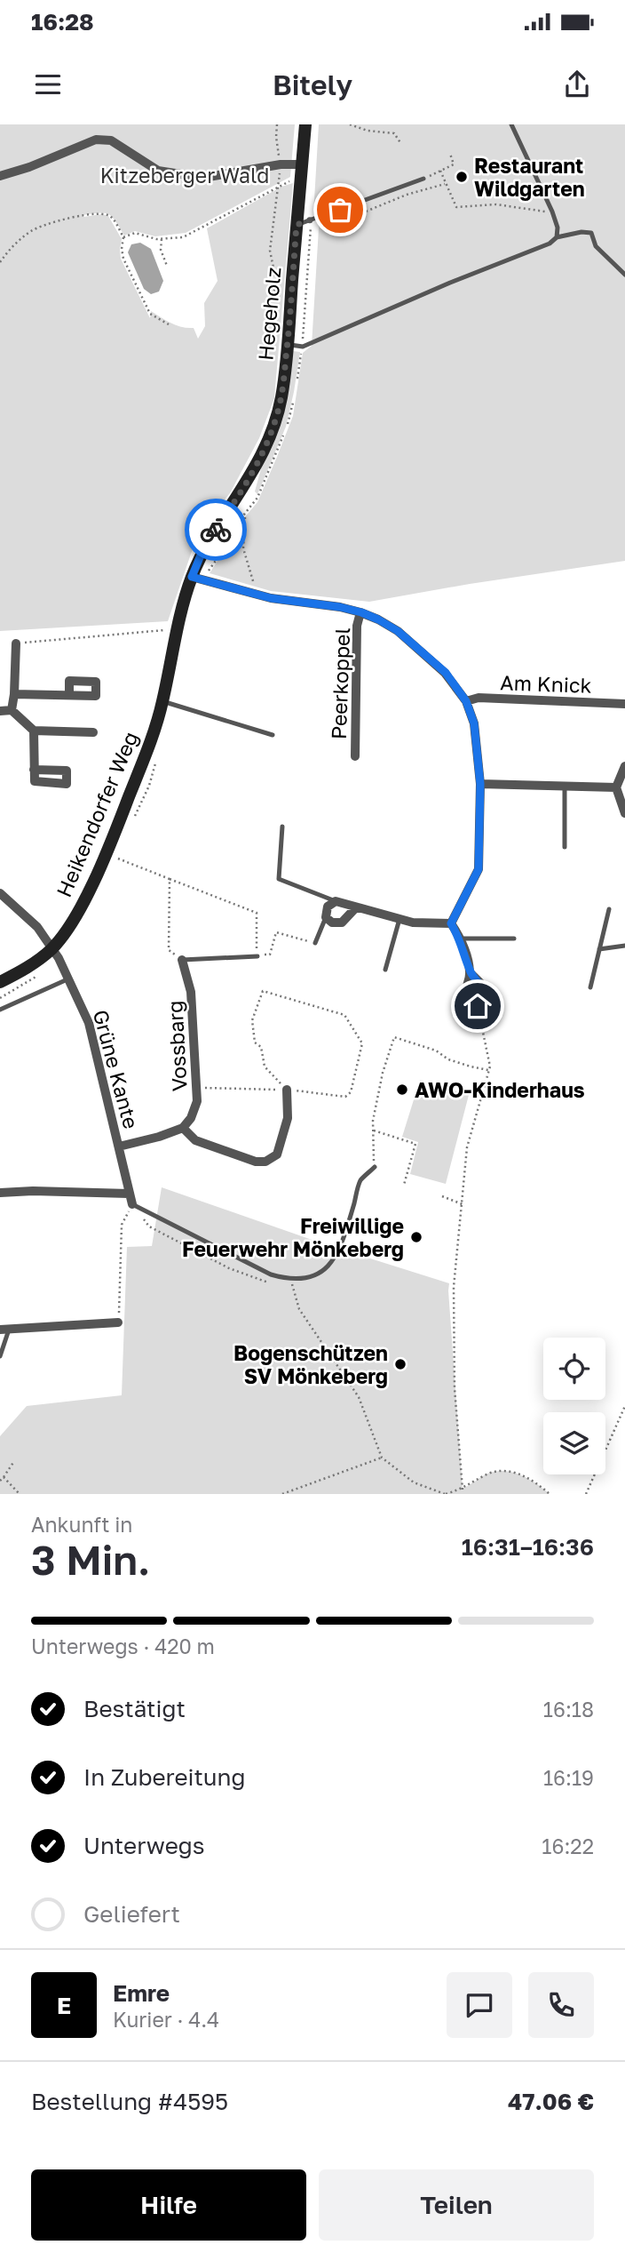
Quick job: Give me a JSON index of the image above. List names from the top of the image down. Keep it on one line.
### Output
{"streets":{"street":["Hegeholz","Peerkoppel","Am Knick","Heikendorfer Weg","Vossbarg","Grüne Kante"]},"crossings":[["Hegeholz","Heikendorfer Weg"],["Heikendorfer Weg","Grüne Kante"]],"parks":["Kitzeberger Wald"],"places":["Restaurant Wildgarten","AWO-Kinderhaus","Freiwillige Feuerwehr Mönkeberg","Bogenschützen SV Mönkeberg"],"page":{"status":"16:28","header":"Bitely","heading":["3 Min.","Ankunft in","16:31–16:36"],"panel":["Emre","Kurier · 4.4","Bestellung #4595","47.06 €"],"bar":"Unterwegs · 420 m","list":[["Bestätigt","16:18"],["In Zubereitung","16:19"],["Unterwegs","16:22"],"Geliefert"],"round":"E","buttons":["Hilfe","Teilen"]}}
